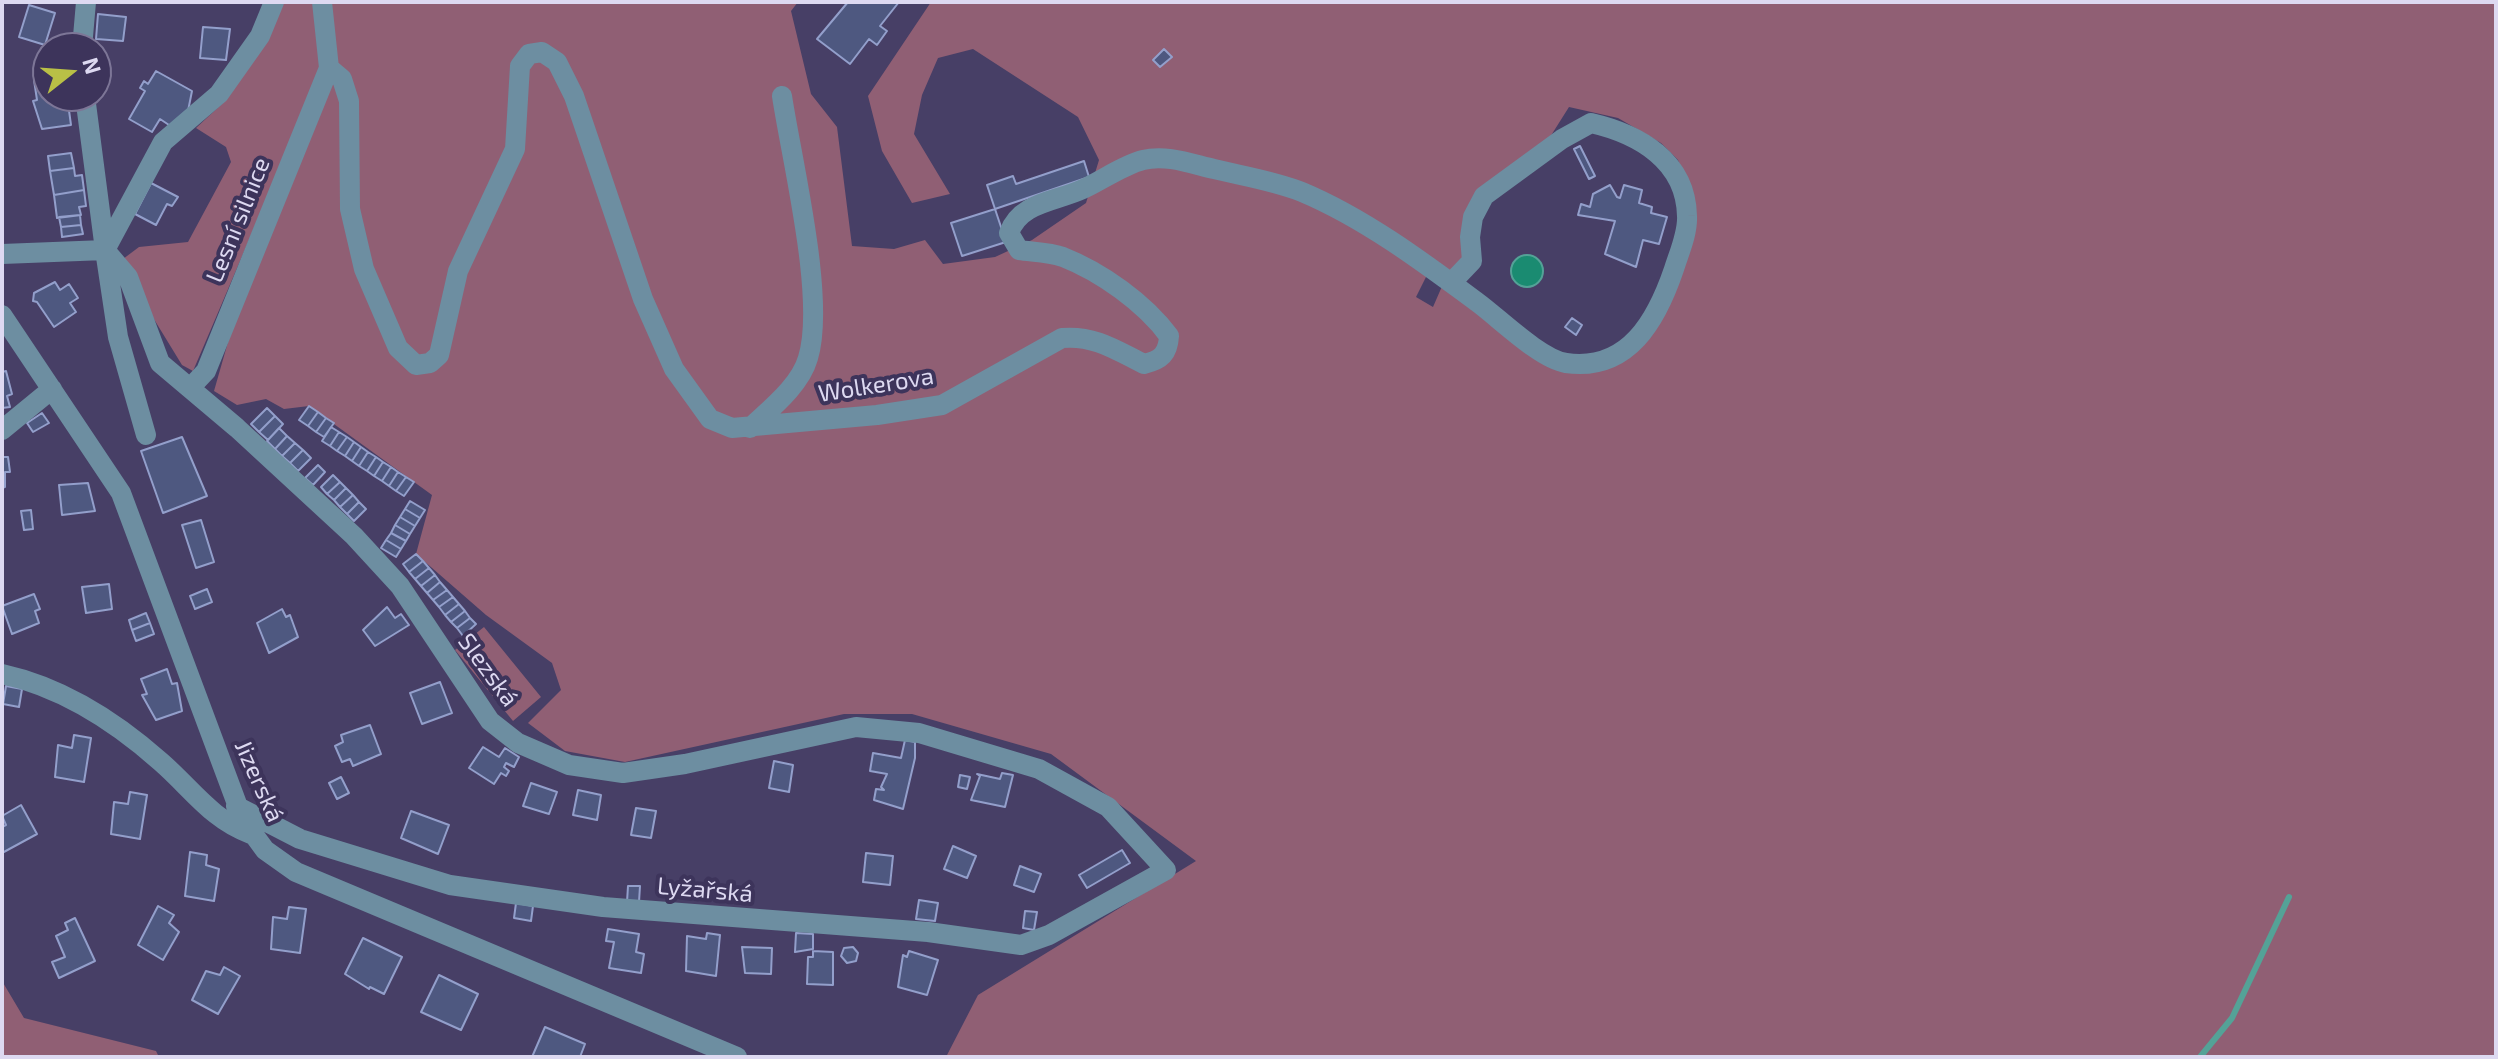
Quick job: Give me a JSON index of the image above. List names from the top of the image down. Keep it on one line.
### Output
{"streets":{"street":["Lesní silnice","Wolkerova","Slezská","Jizerská","Lyžařská"]},"crossings":[["Lesní silnice","Wolkerova"],["Lesní silnice","Slezská"],["Slezská","Lyžařská"],["Jizerská","Lyžařská"]],"north":"right"}
